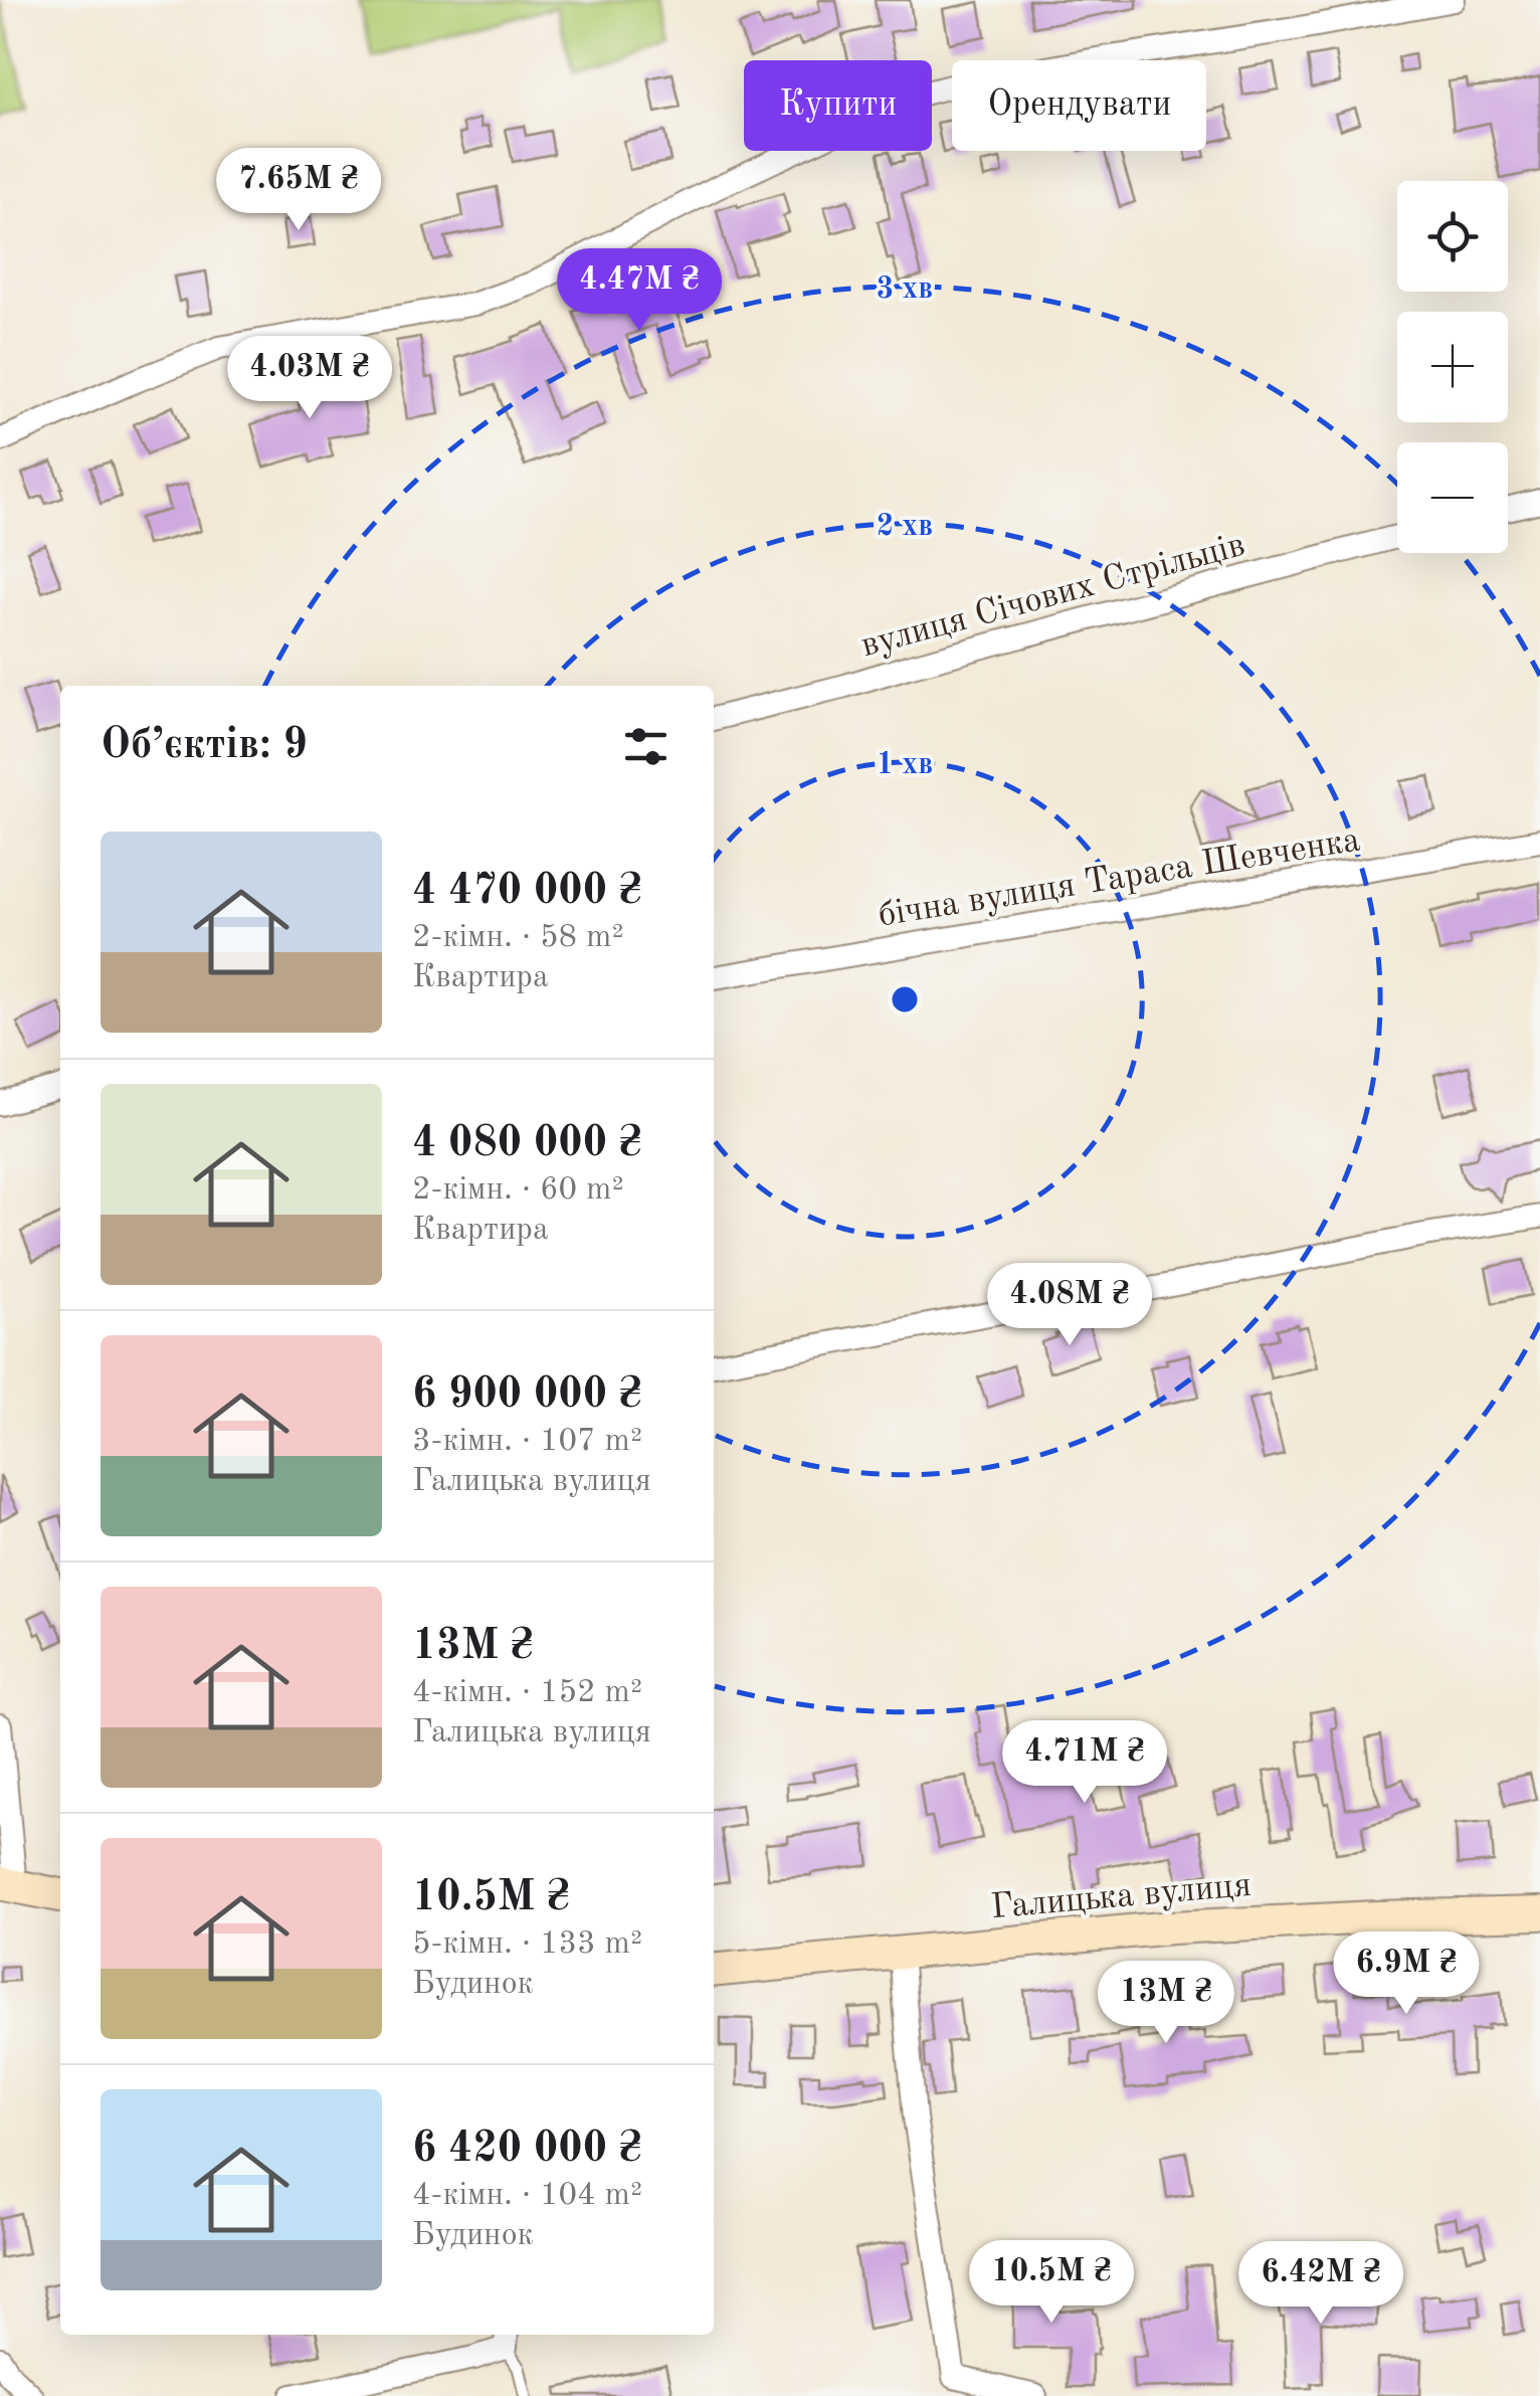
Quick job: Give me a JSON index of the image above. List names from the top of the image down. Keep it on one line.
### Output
{"streets":{"street":["вулиця Січових Стрільців","бічна вулиця Тараса Шевченка","Галицька вулиця"]},"page":{"chip":["Купити","Орендувати"],"price":["7.65M ₴","4.47M ₴","4.03M ₴","4.08M ₴","4.71M ₴","6.9M ₴","13M ₴","10.5M ₴","6.42M ₴"],"map_buttons":["+","−"],"heading":"Об’єктів: 9","list":[{"name":"4 470 000 ₴","note":"2-кімн. · 58 m² · Квартира"},{"name":"4 080 000 ₴","note":"2-кімн. · 60 m² · Квартира"},{"name":"6 900 000 ₴","note":"3-кімн. · 107 m² · Галицька вулиця"},{"name":"13M ₴","note":"4-кімн. · 152 m² · Галицька вулиця"},{"name":"10.5M ₴","note":"5-кімн. · 133 m² · Будинок"},{"name":"6 420 000 ₴","note":"4-кімн. · 104 m² · Будинок"}]},"rings":["3 хв","2 хв","1 хв"]}
